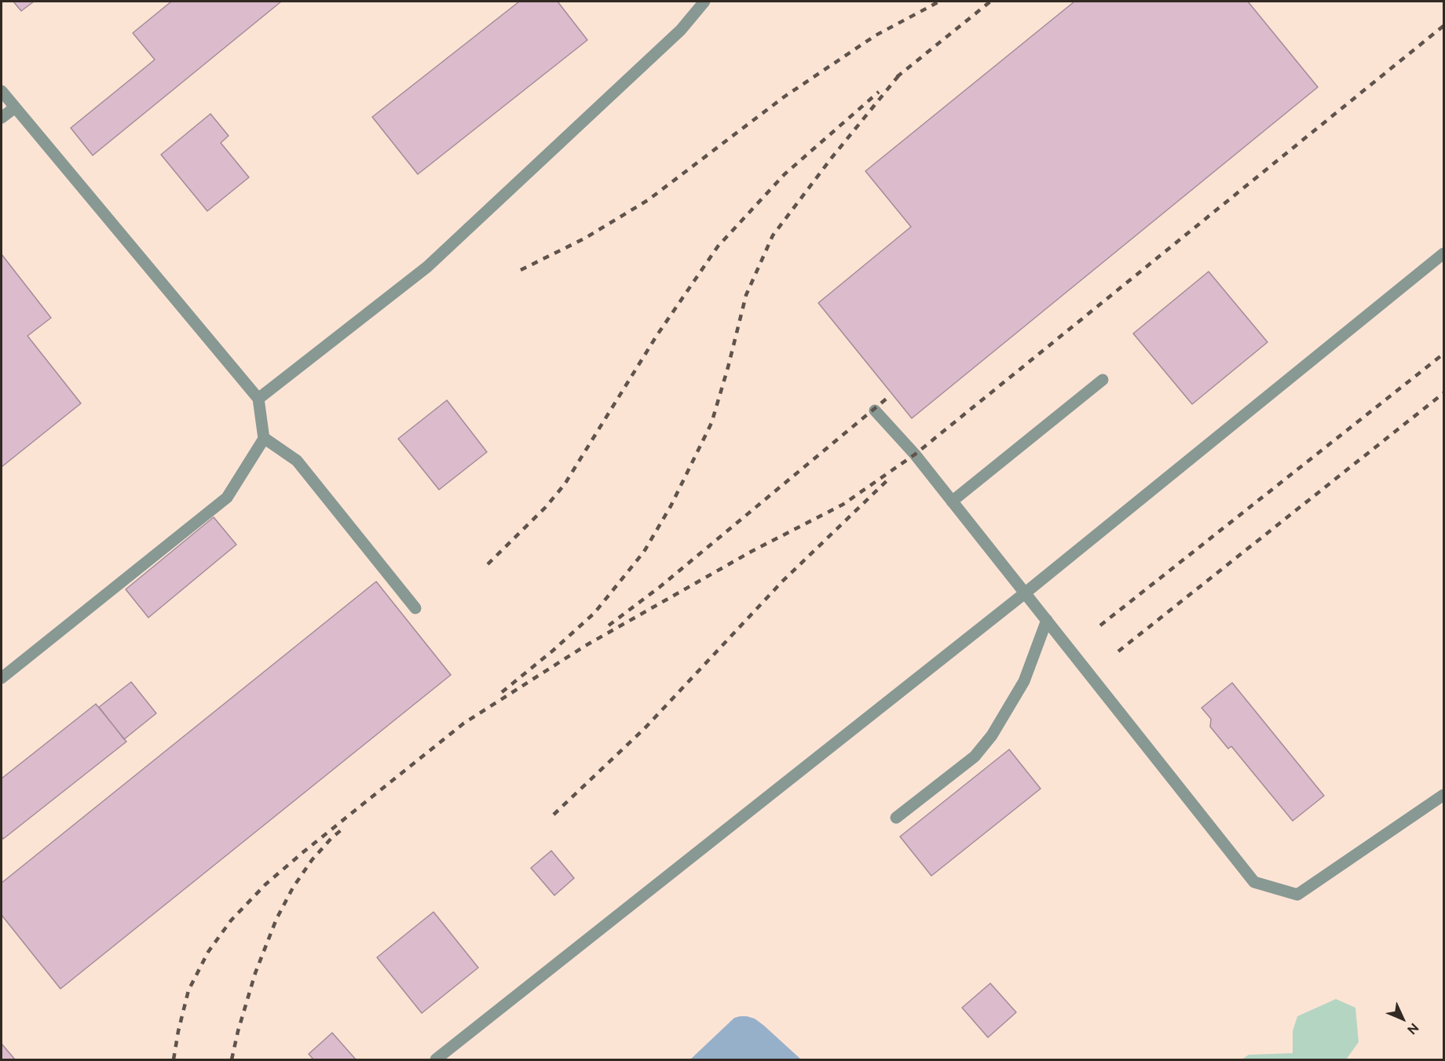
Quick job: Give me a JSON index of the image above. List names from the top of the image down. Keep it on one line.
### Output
{"north":"bottom right"}
